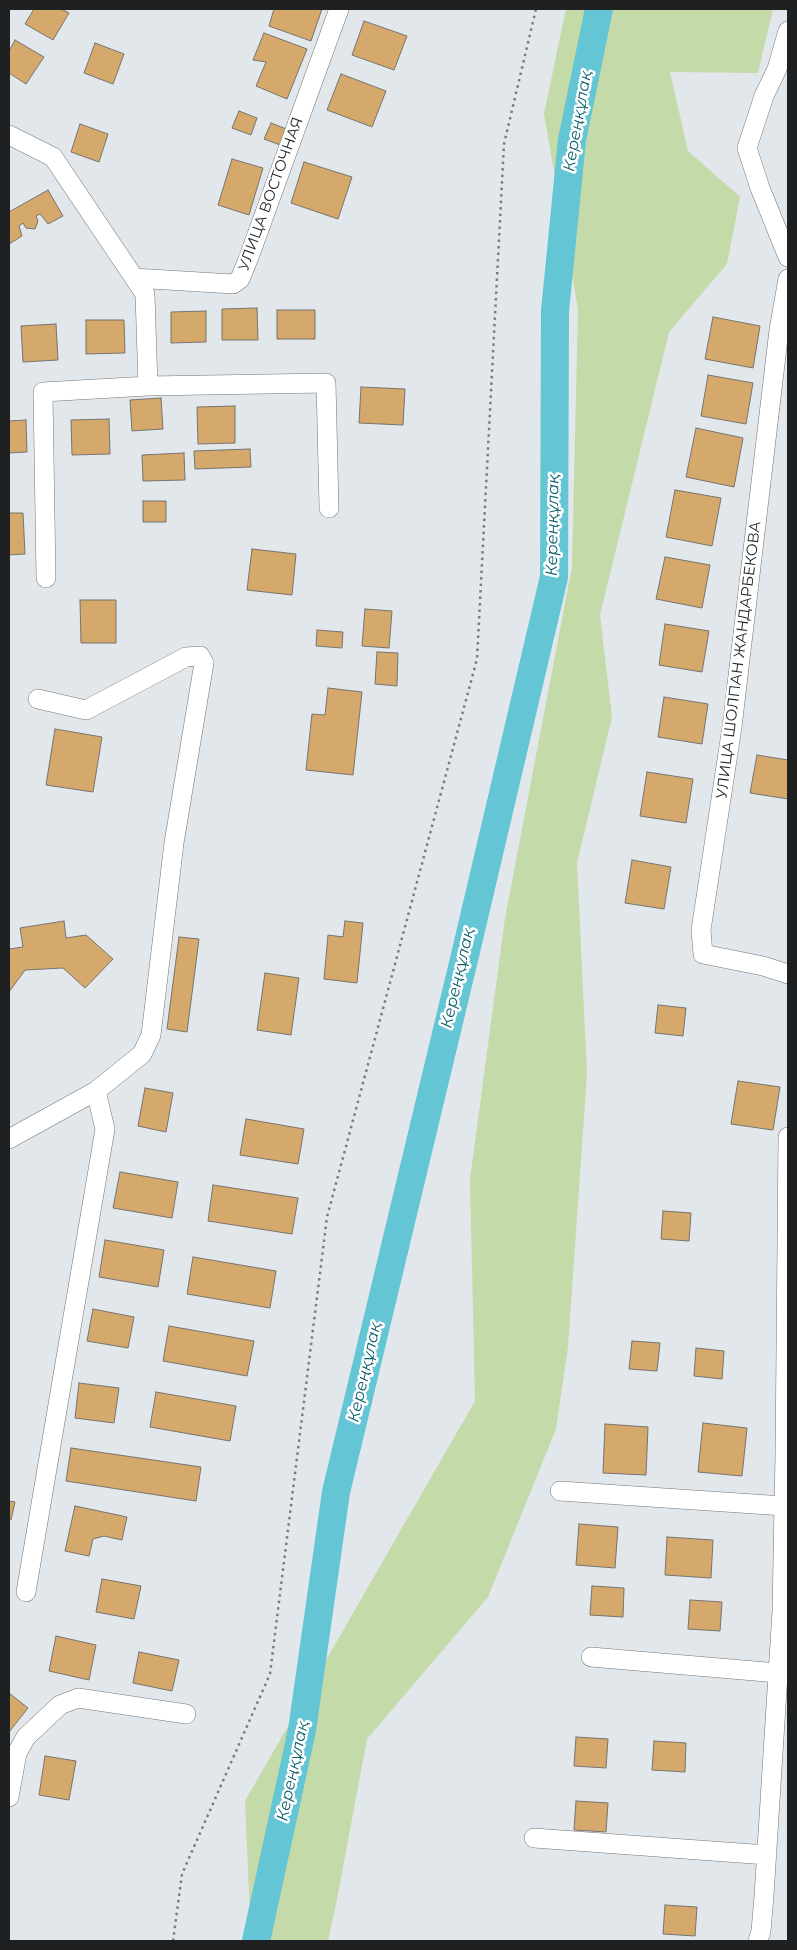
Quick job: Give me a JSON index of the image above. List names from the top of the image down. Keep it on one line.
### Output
{"streets":{"street":["УЛИЦА ВОСТОЧНАЯ","УЛИЦА ШОЛПАН ЖАНДАРБЕКОВА"]},"water":["Кереңқұлақ"]}
